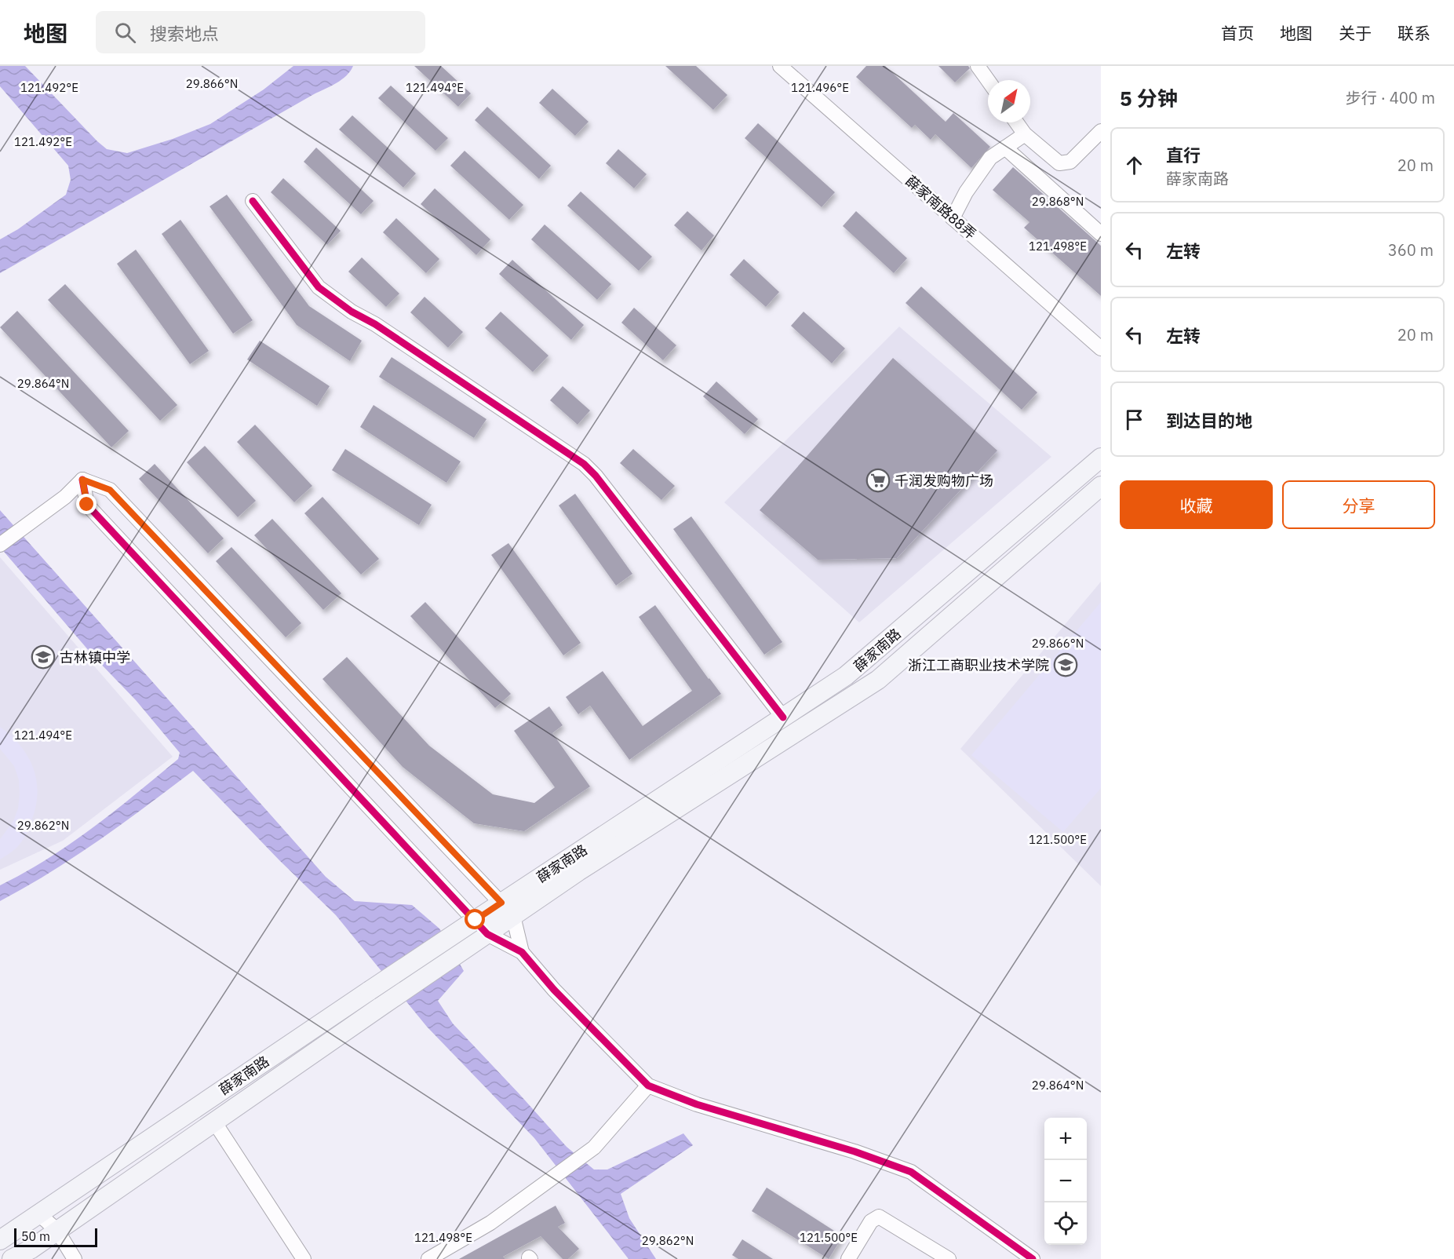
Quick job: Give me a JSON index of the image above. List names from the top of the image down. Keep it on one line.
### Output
{"streets":{"main road":["薛家南路"],"street":["薛家南路88弄"]},"places":{"supermarket":["千润发购物广场"],"school or university":["古林镇中学","浙江工商职业技术学院"]},"scale_bar":"50 m","north":"top right","page":{"header":"地图","search":"搜索地点","nav":["首页","地图","关于","联系"],"heading":["5 分钟","步行 · 400 m"],"list":[["直行","薛家南路","20 m"],["左转","360 m"],["左转","20 m"],"到达目的地"],"buttons":["收藏","分享"],"map_buttons":["+","−"],"scale":"50 m"},"coordinates":["29.866°N","121.492°E","121.494°E","121.496°E","29.868°N","121.498°E","29.864°N","29.862°N","121.500°E"]}
